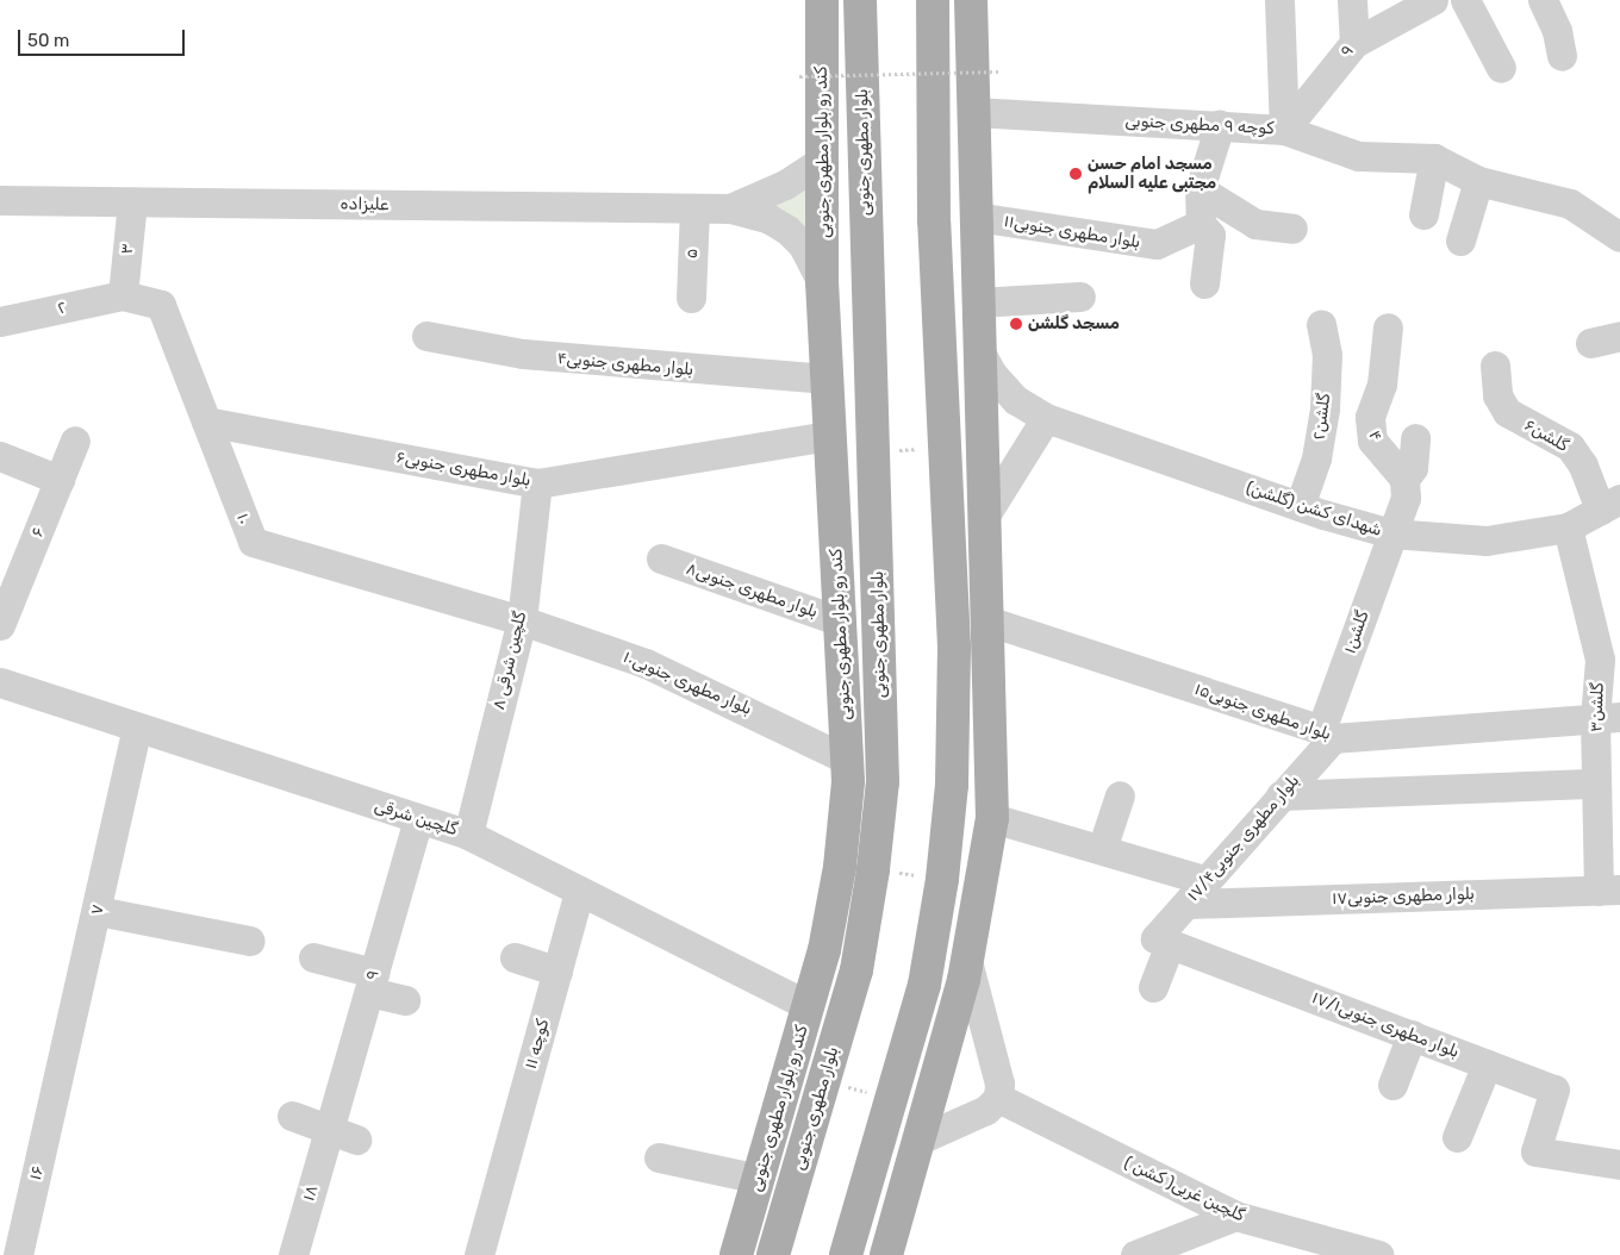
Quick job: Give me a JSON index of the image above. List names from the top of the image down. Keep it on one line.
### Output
{"streets":{"main road":["کند رو بلوار مطهری جنوبی","بلوار مطهری جنوبی"],"street":["۹","کوچه ۹ مطهری جنوبی","علیزاده","بلوار مطهری جنوبی۱۱","۳","۵","۲","بلوار مطهری جنوبی۴","گلشن۲","۴","گلشن۶","بلوار مطهری جنوبی۶","شهدای کشن (گلشن)","۱۰","۶","۸بلوار مطهری جنوبی","گلشن۱","۸ گلچین شرقی","بلوار مطهری جنوبی۱۰","گلشن۳","بلوار مطهری جنوبی۱۵","گلچین شرقی","بلوار مطهری جنوبی۱۷/۴","بلوار مطهری جنوبی۱۷","۷","بلوار مطهری جنوبی۱۷/۱","کوچه ۱۱","۱۶","گلچین غربی( کشن )","۱۸"]},"crossings":[["۹","کوچه ۹ مطهری جنوبی"],["۹","گلچین شرقی"],["۹","۱۸"],["کند رو بلوار مطهری جنوبی","علیزاده"],["کند رو بلوار مطهری جنوبی","بلوار مطهری جنوبی۴"],["کند رو بلوار مطهری جنوبی","بلوار مطهری جنوبی۶"],["کند رو بلوار مطهری جنوبی","۸بلوار مطهری جنوبی"],["کند رو بلوار مطهری جنوبی","بلوار مطهری جنوبی۱۰"],["کند رو بلوار مطهری جنوبی","گلچین شرقی"],["علیزاده","۳"],["علیزاده","۵"],["۳","۲"],["۳","۱۰"],["۲","۱۰"],["گلشن۲","شهدای کشن (گلشن)"],["گلشن۶","شهدای کشن (گلشن)"],["بلوار مطهری جنوبی۶","۱۰"],["بلوار مطهری جنوبی۶","۸ گلچین شرقی"],["شهدای کشن (گلشن)","گلشن۱"],["شهدای کشن (گلشن)","گلشن۳"],["۱۰","۸ گلچین شرقی"],["۱۰","بلوار مطهری جنوبی۱۰"],["گلشن۱","بلوار مطهری جنوبی۱۵"],["گلشن۱","بلوار مطهری جنوبی۱۷/۴"],["۸ گلچین شرقی","بلوار مطهری جنوبی۱۰"],["۸ گلچین شرقی","گلچین شرقی"],["گلشن۳","بلوار مطهری جنوبی۱۵"],["گلشن۳","بلوار مطهری جنوبی۱۷"],["بلوار مطهری جنوبی۱۵","بلوار مطهری جنوبی۱۷/۴"],["گلچین شرقی","۷"],["گلچین شرقی","کوچه ۱۱"],["بلوار مطهری جنوبی۱۷/۴","بلوار مطهری جنوبی۱۷"],["بلوار مطهری جنوبی۱۷/۴","بلوار مطهری جنوبی۱۷/۱"],["۷","۱۶"]],"places":["مسجد امام حسن مجتبی علیه السلام","مسجد گلشن"],"scale_bar":"50 m"}
